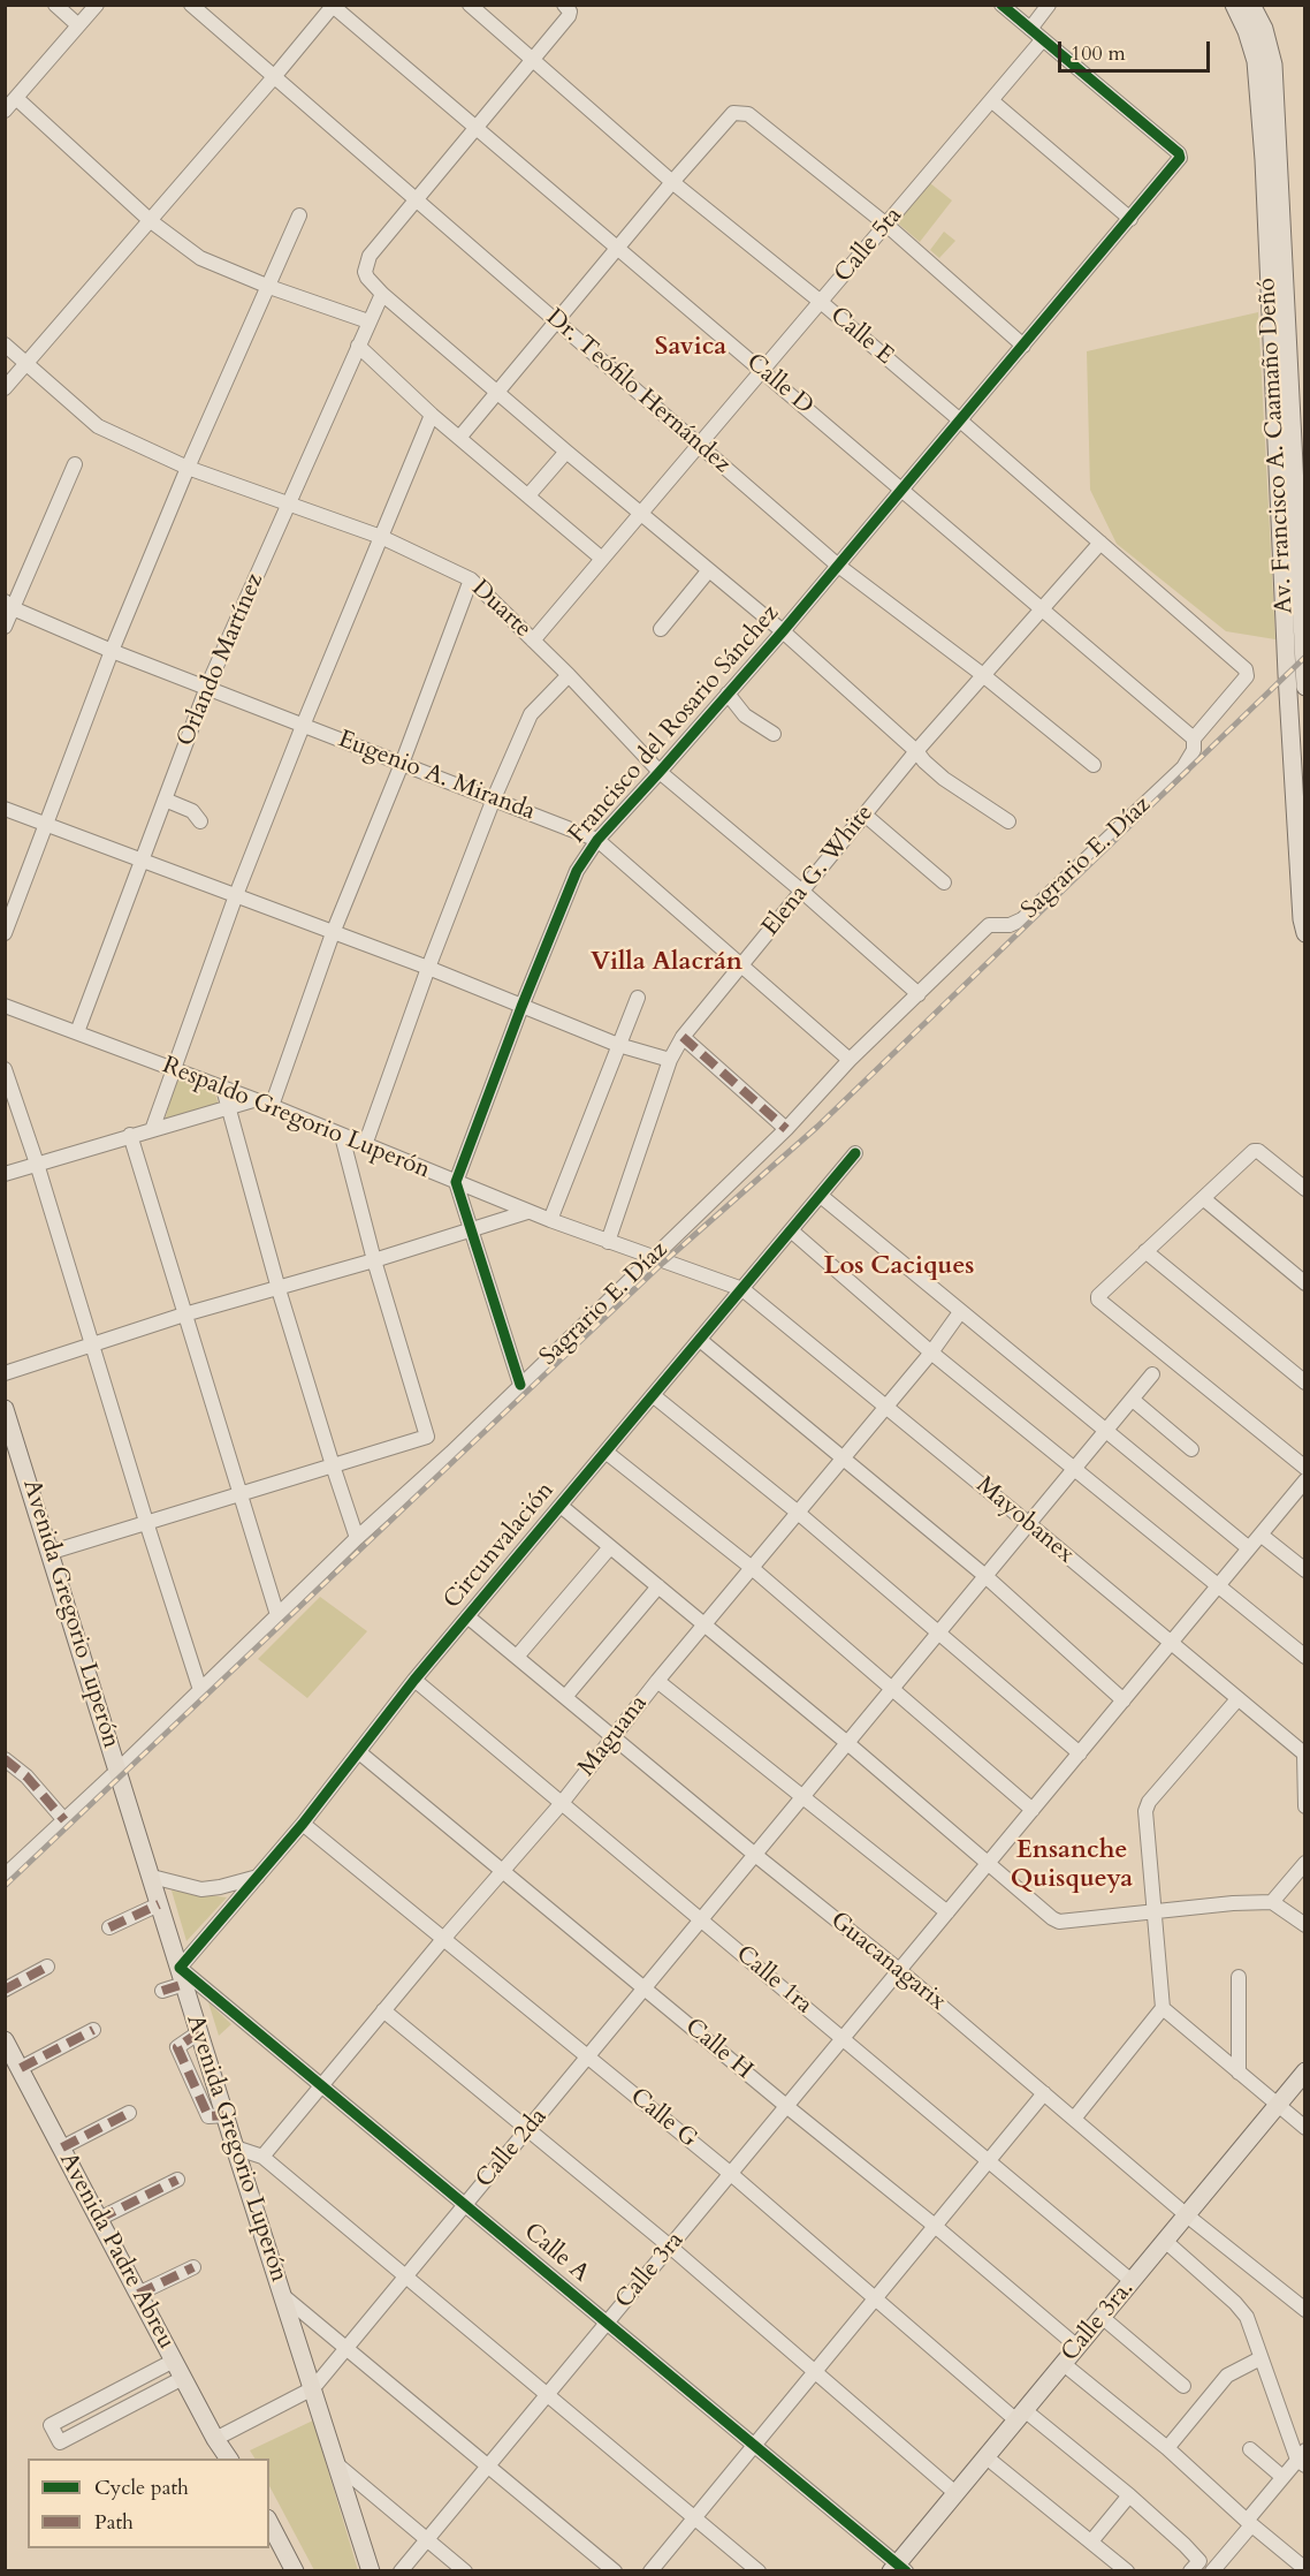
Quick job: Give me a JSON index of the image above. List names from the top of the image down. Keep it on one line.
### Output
{"streets":{"main road":["Av. Francisco A. Caamaño Deñó","Avenida Gregorio Luperón","Avenida Padre Abreu","Calle 3ra."],"street":["Calle 5ta","Calle E","Calle D","Dr. Teófilo Hernández","Duarte","Orlando Martínez","Francisco del Rosario Sánchez","Eugenio A. Miranda","Sagrario E. Díaz","Elena G. White","Respaldo Gregorio Luperón","Mayobanex","Circunvalación","Maguana","Guacanagarix","Calle 1ra","Calle H","Calle G","Calle 2da","Calle A","Calle 3ra"]},"crossings":[["Calle 5ta","Calle E"],["Calle 5ta","Calle D"],["Calle 5ta","Dr. Teófilo Hernández"],["Calle 5ta","Duarte"],["Calle 5ta","Francisco del Rosario Sánchez"],["Calle E","Francisco del Rosario Sánchez"],["Calle E","Sagrario E. Díaz"],["Calle E","Elena G. White"],["Calle D","Francisco del Rosario Sánchez"],["Calle D","Sagrario E. Díaz"],["Calle D","Elena G. White"],["Dr. Teófilo Hernández","Francisco del Rosario Sánchez"],["Dr. Teófilo Hernández","Elena G. White"],["Duarte","Orlando Martínez"],["Duarte","Francisco del Rosario Sánchez"],["Duarte","Sagrario E. Díaz"],["Duarte","Elena G. White"],["Orlando Martínez","Eugenio A. Miranda"],["Orlando Martínez","Respaldo Gregorio Luperón"],["Francisco del Rosario Sánchez","Eugenio A. Miranda"],["Francisco del Rosario Sánchez","Respaldo Gregorio Luperón"],["Eugenio A. Miranda","Sagrario E. Díaz"],["Eugenio A. Miranda","Elena G. White"],["Sagrario E. Díaz","Respaldo Gregorio Luperón"],["Sagrario E. Díaz","Avenida Gregorio Luperón"],["Elena G. White","Respaldo Gregorio Luperón"],["Respaldo Gregorio Luperón","Mayobanex"],["Respaldo Gregorio Luperón","Circunvalación"],["Mayobanex","Circunvalación"],["Mayobanex","Maguana"],["Mayobanex","Calle 2da"],["Mayobanex","Calle 3ra"],["Circunvalación","Avenida Gregorio Luperón"],["Circunvalación","Guacanagarix"],["Circunvalación","Calle 1ra"],["Circunvalación","Calle H"],["Circunvalación","Calle G"],["Circunvalación","Calle A"],["Avenida Gregorio Luperón","Calle 2da"],["Avenida Gregorio Luperón","Calle A"],["Maguana","Guacanagarix"],["Maguana","Calle 1ra"],["Maguana","Calle H"],["Maguana","Calle G"],["Maguana","Calle A"],["Guacanagarix","Calle 2da"],["Guacanagarix","Calle 3ra"],["Guacanagarix","Calle 3ra."],["Calle 1ra","Calle 2da"],["Calle 1ra","Calle 3ra"],["Calle 1ra","Calle 3ra."],["Calle H","Calle 2da"],["Calle H","Calle 3ra"],["Calle H","Calle 3ra."],["Calle G","Calle 2da"],["Calle G","Calle 3ra"],["Calle G","Calle 3ra."],["Calle 2da","Avenida Padre Abreu"],["Calle 2da","Calle A"],["Calle A","Calle 3ra"],["Calle A","Calle 3ra."]],"districts":["Savica","Villa Alacrán","Los Caciques","Ensanche Quisqueya"],"legend":["Cycle path","Path"],"scale_bar":"100 m"}
